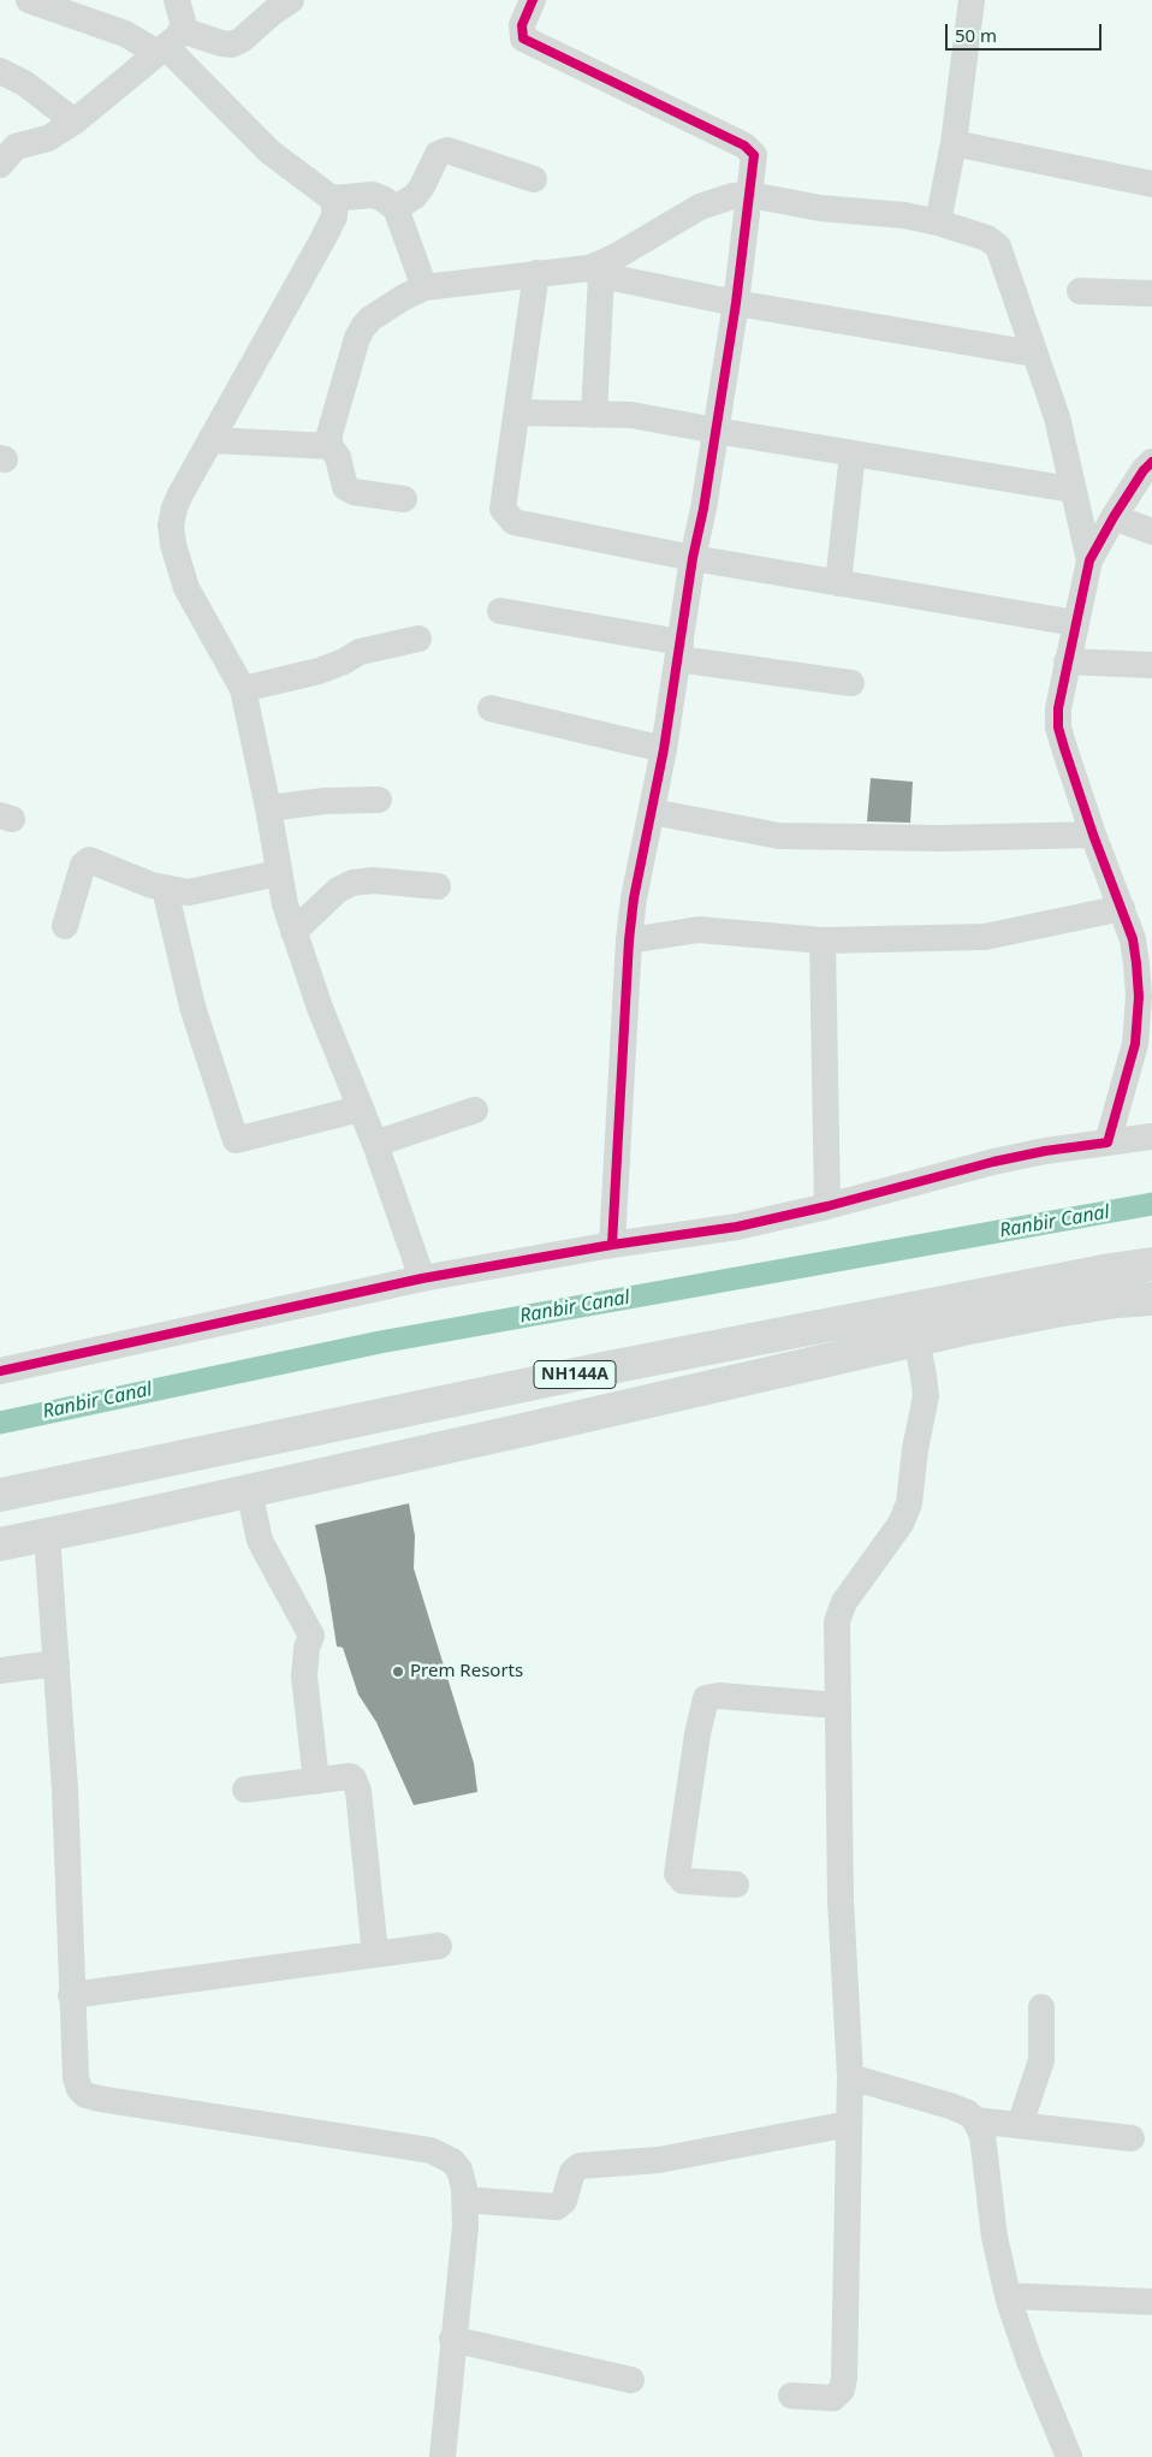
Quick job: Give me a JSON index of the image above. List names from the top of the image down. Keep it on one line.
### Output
{"streets":{"highway":["NH144A"]},"water":["Ranbir Canal"],"places":["Prem Resorts"],"scale_bar":"50 m"}
